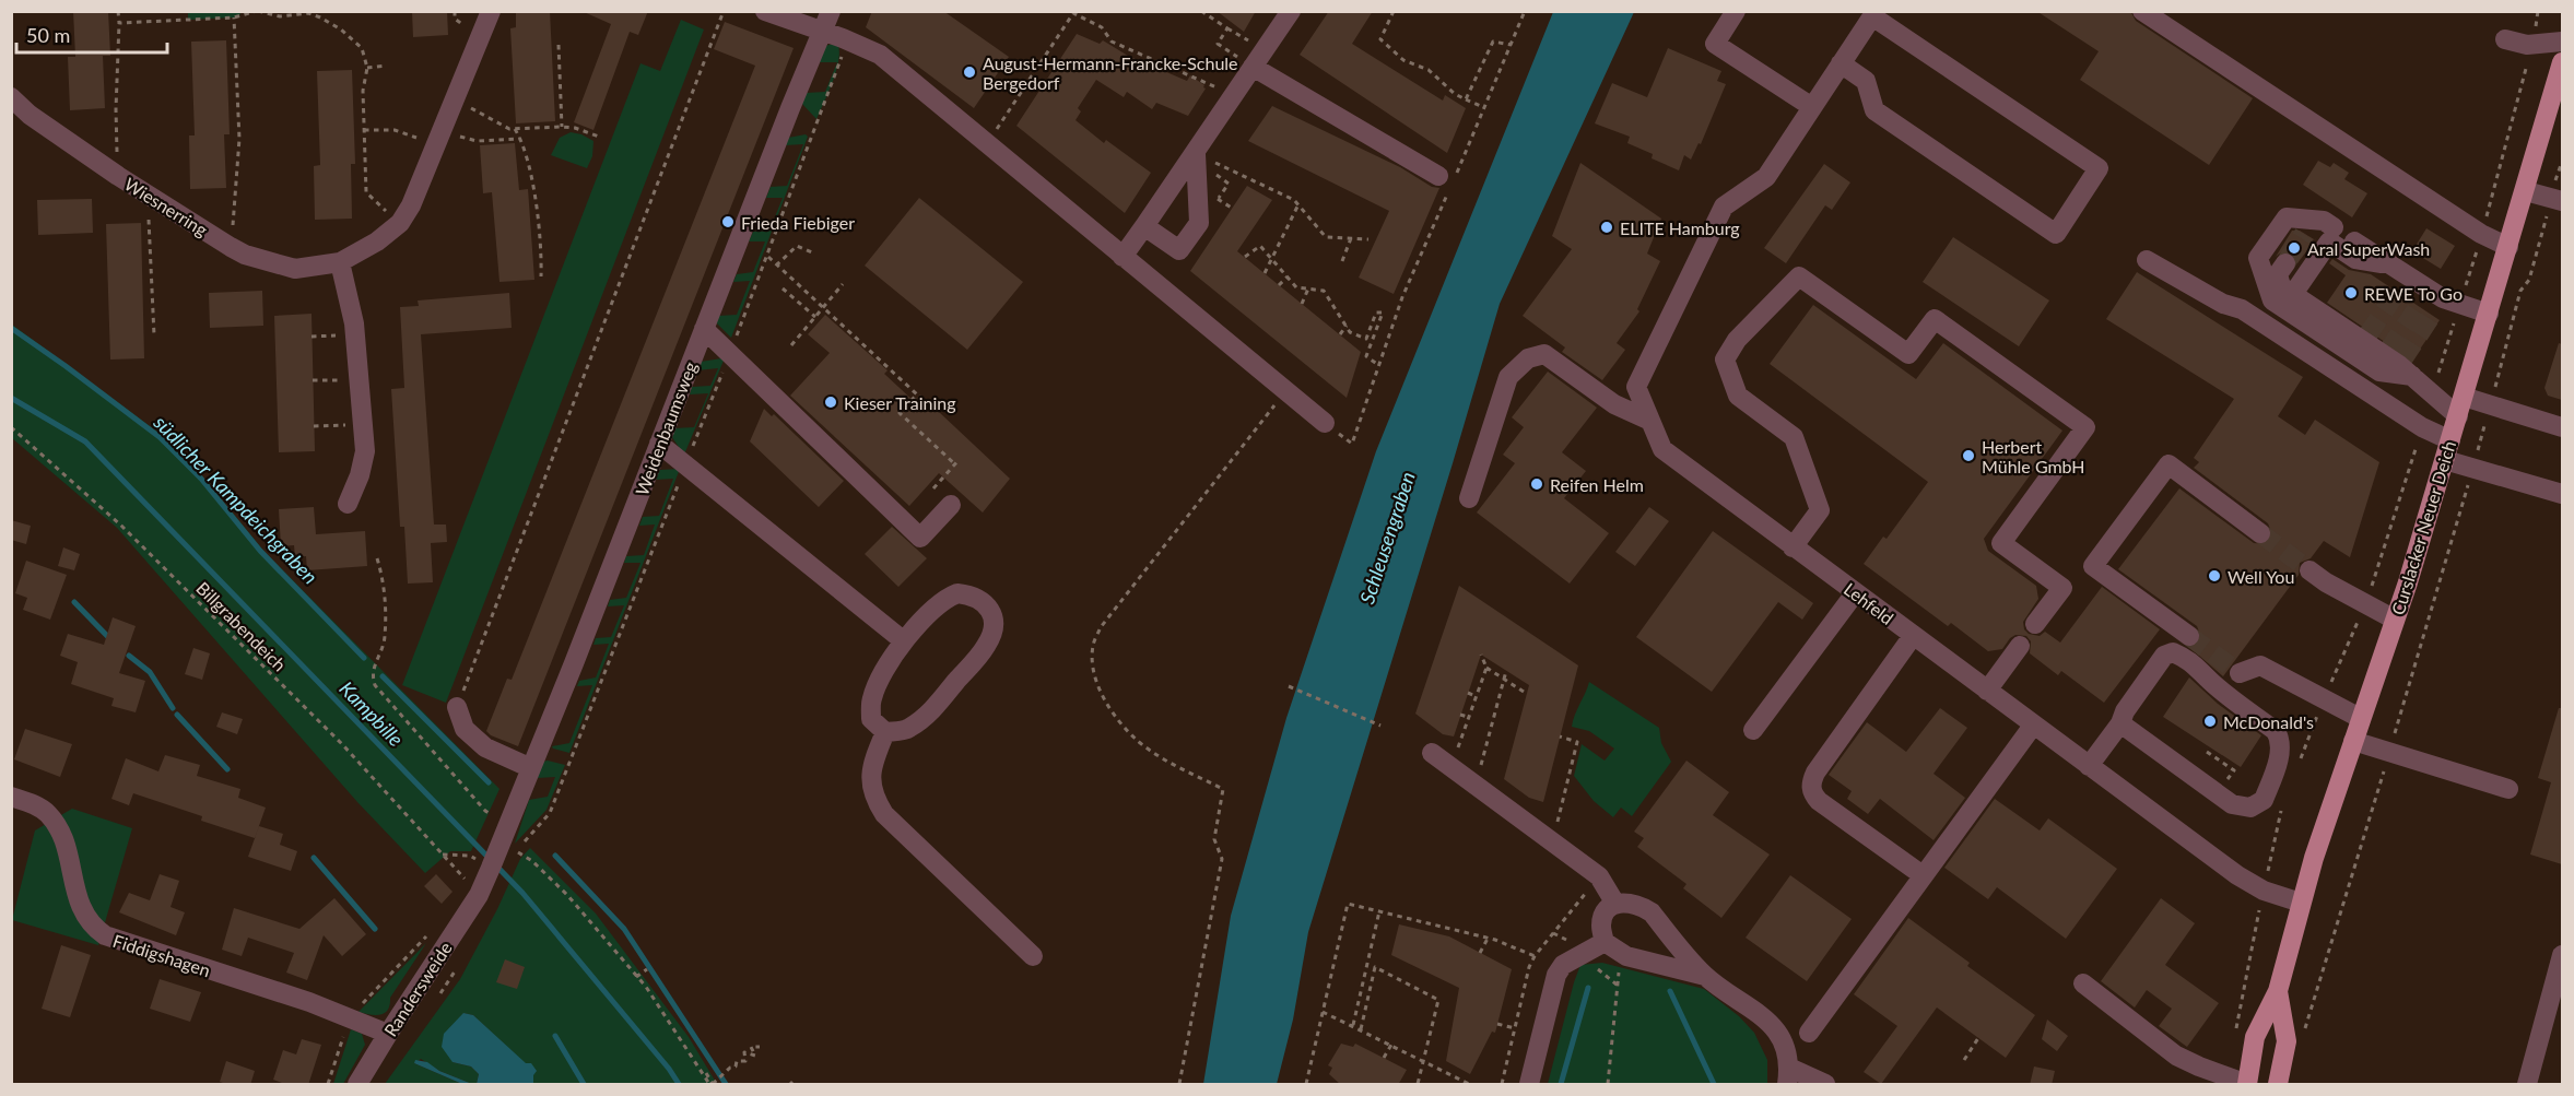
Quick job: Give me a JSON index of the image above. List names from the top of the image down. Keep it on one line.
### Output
{"streets":{"main road":["Curslacker Neuer Deich"],"street":["Wiesnerring","Weidenbaumsweg","Lehfeld","Fiddigshagen","Randersweide"],"path":["Billgrabendeich"]},"crossings":[["Weidenbaumsweg","Randersweide"],["Curslacker Neuer Deich","Lehfeld"],["Billgrabendeich","Randersweide"],["Fiddigshagen","Randersweide"]],"water":["südlicher Kampdeichgraben","Schleusengraben","Kampbille"],"places":["August-Hermann-Francke-Schule Bergedorf","Frieda Fiebiger","ELITE Hamburg","Aral SuperWash","REWE To Go","Kieser Training","Herbert Mühle GmbH","Reifen Helm","Well You","McDonald's"],"scale_bar":"50 m"}
